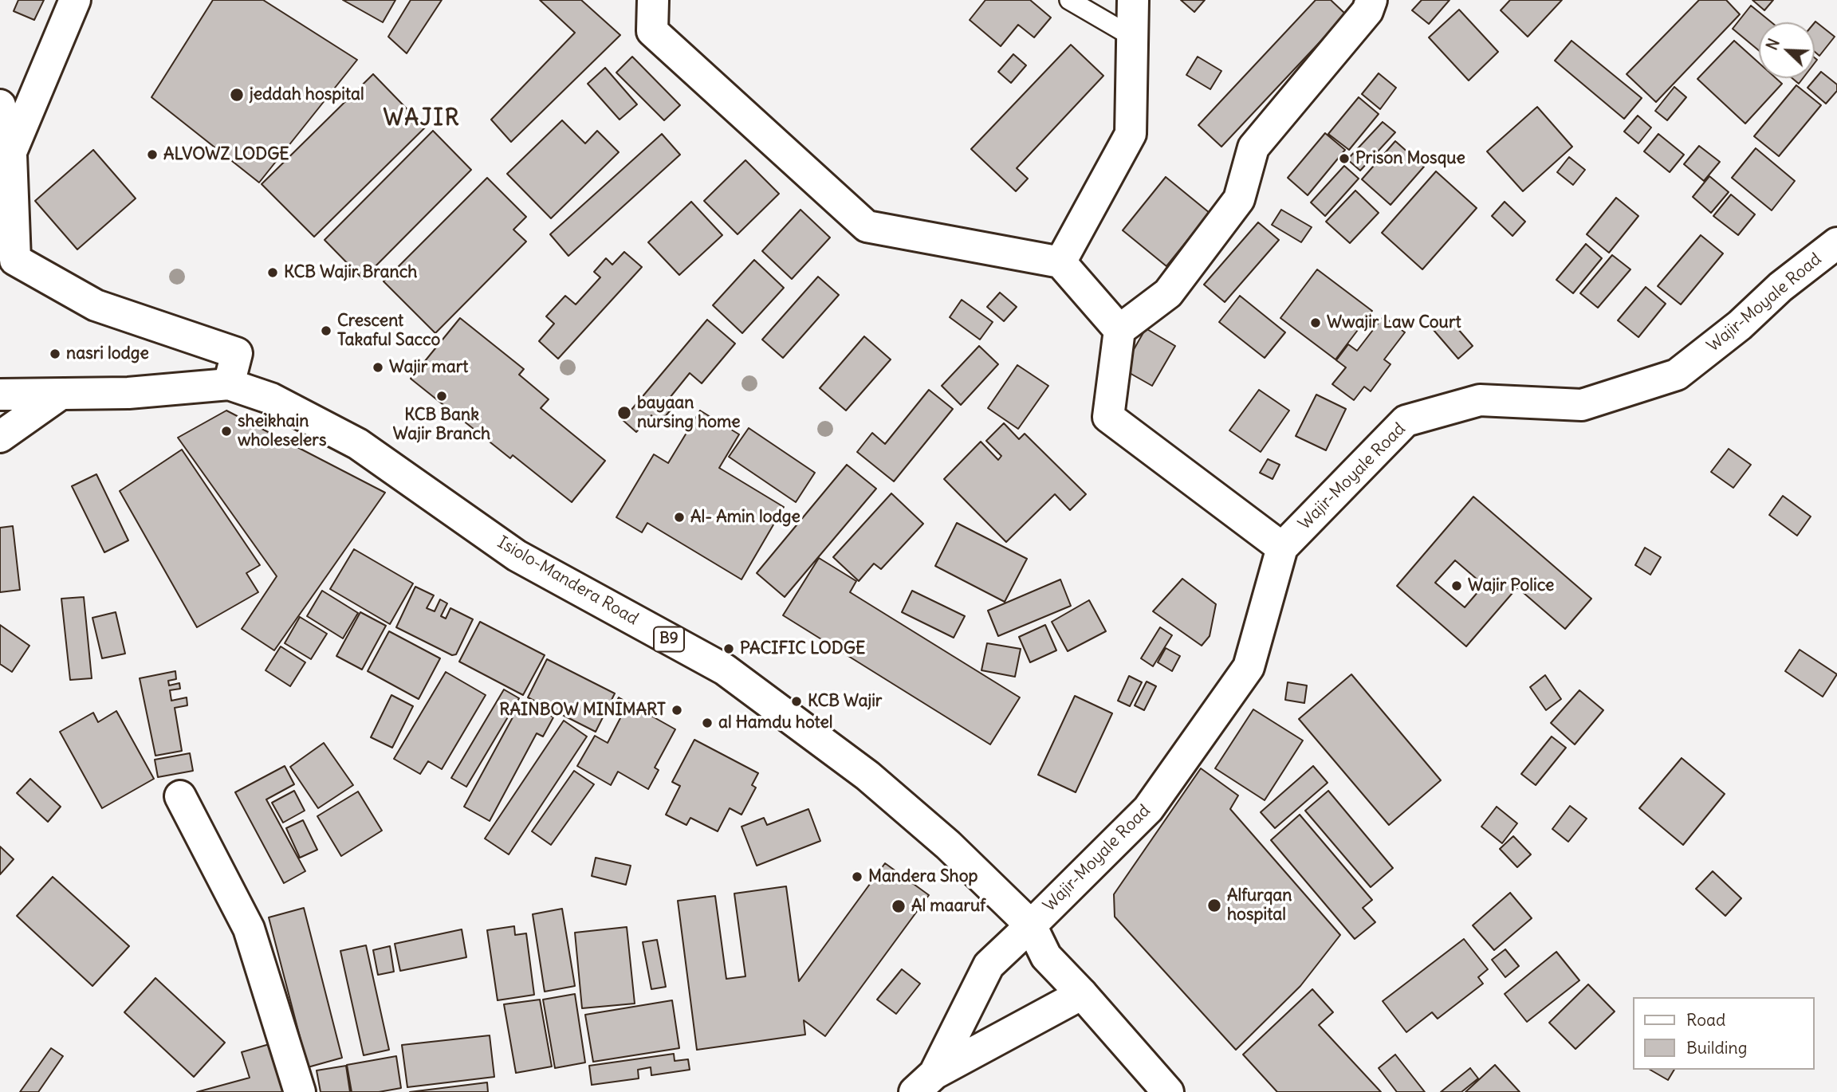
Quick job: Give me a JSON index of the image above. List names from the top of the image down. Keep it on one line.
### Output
{"streets":{"main road":["Wajir-Moyale Road","Isiolo-Mandera Road","B9"]},"crossings":[["Wajir-Moyale Road","Isiolo-Mandera Road"]],"districts":["WAJIR"],"places":["jeddah hospital","ALVOWZ LODGE","Prison Mosque","KCB Wajir Branch","Wwajir Law Court","Crescent Takaful Sacco","nasri lodge","Wajir mart","KCB Bank Wajir Branch","bayaan nursing home","sheikhain wholeselers","Al- Amin lodge","Wajir Police","PACIFIC LODGE","KCB Wajir","RAINBOW MINIMART","al Hamdu hotel","Mandera Shop","Alfurqan hospital","Al maaruf"],"legend":["Road","Building"],"north":"top left"}
